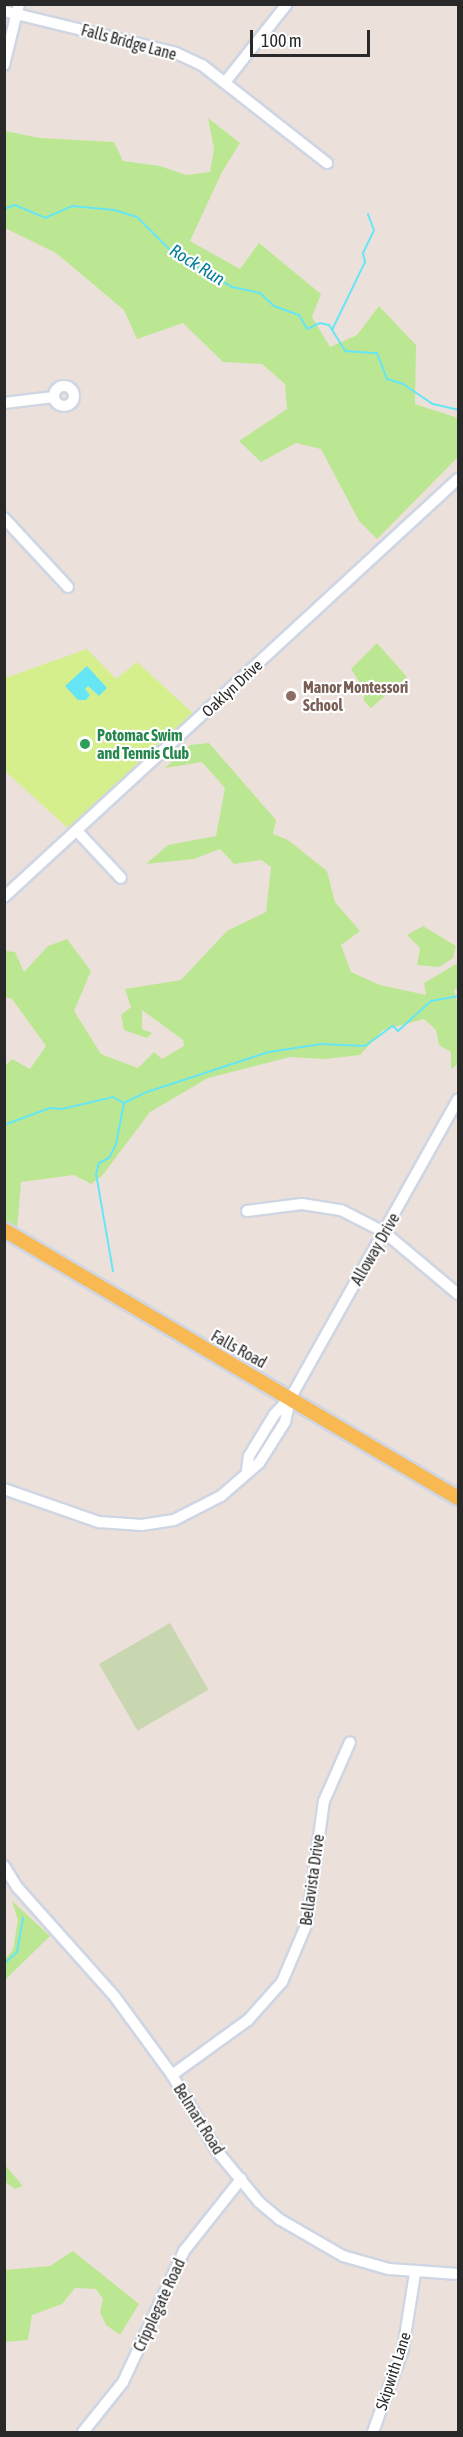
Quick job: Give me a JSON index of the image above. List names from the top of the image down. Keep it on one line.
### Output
{"streets":{"main road":["Falls Road"],"street":["Falls Bridge Lane","Oaklyn Drive","Alloway Drive","Bellavista Drive","Belmart Road","Cripplegate Road","Skipwith Lane"]},"crossings":[["Alloway Drive","Falls Road"],["Bellavista Drive","Belmart Road"],["Belmart Road","Cripplegate Road"],["Belmart Road","Skipwith Lane"]],"water":["Rock Run"],"places":["Manor Montessori School","Potomac Swim and Tennis Club"],"scale_bar":"100 m"}
